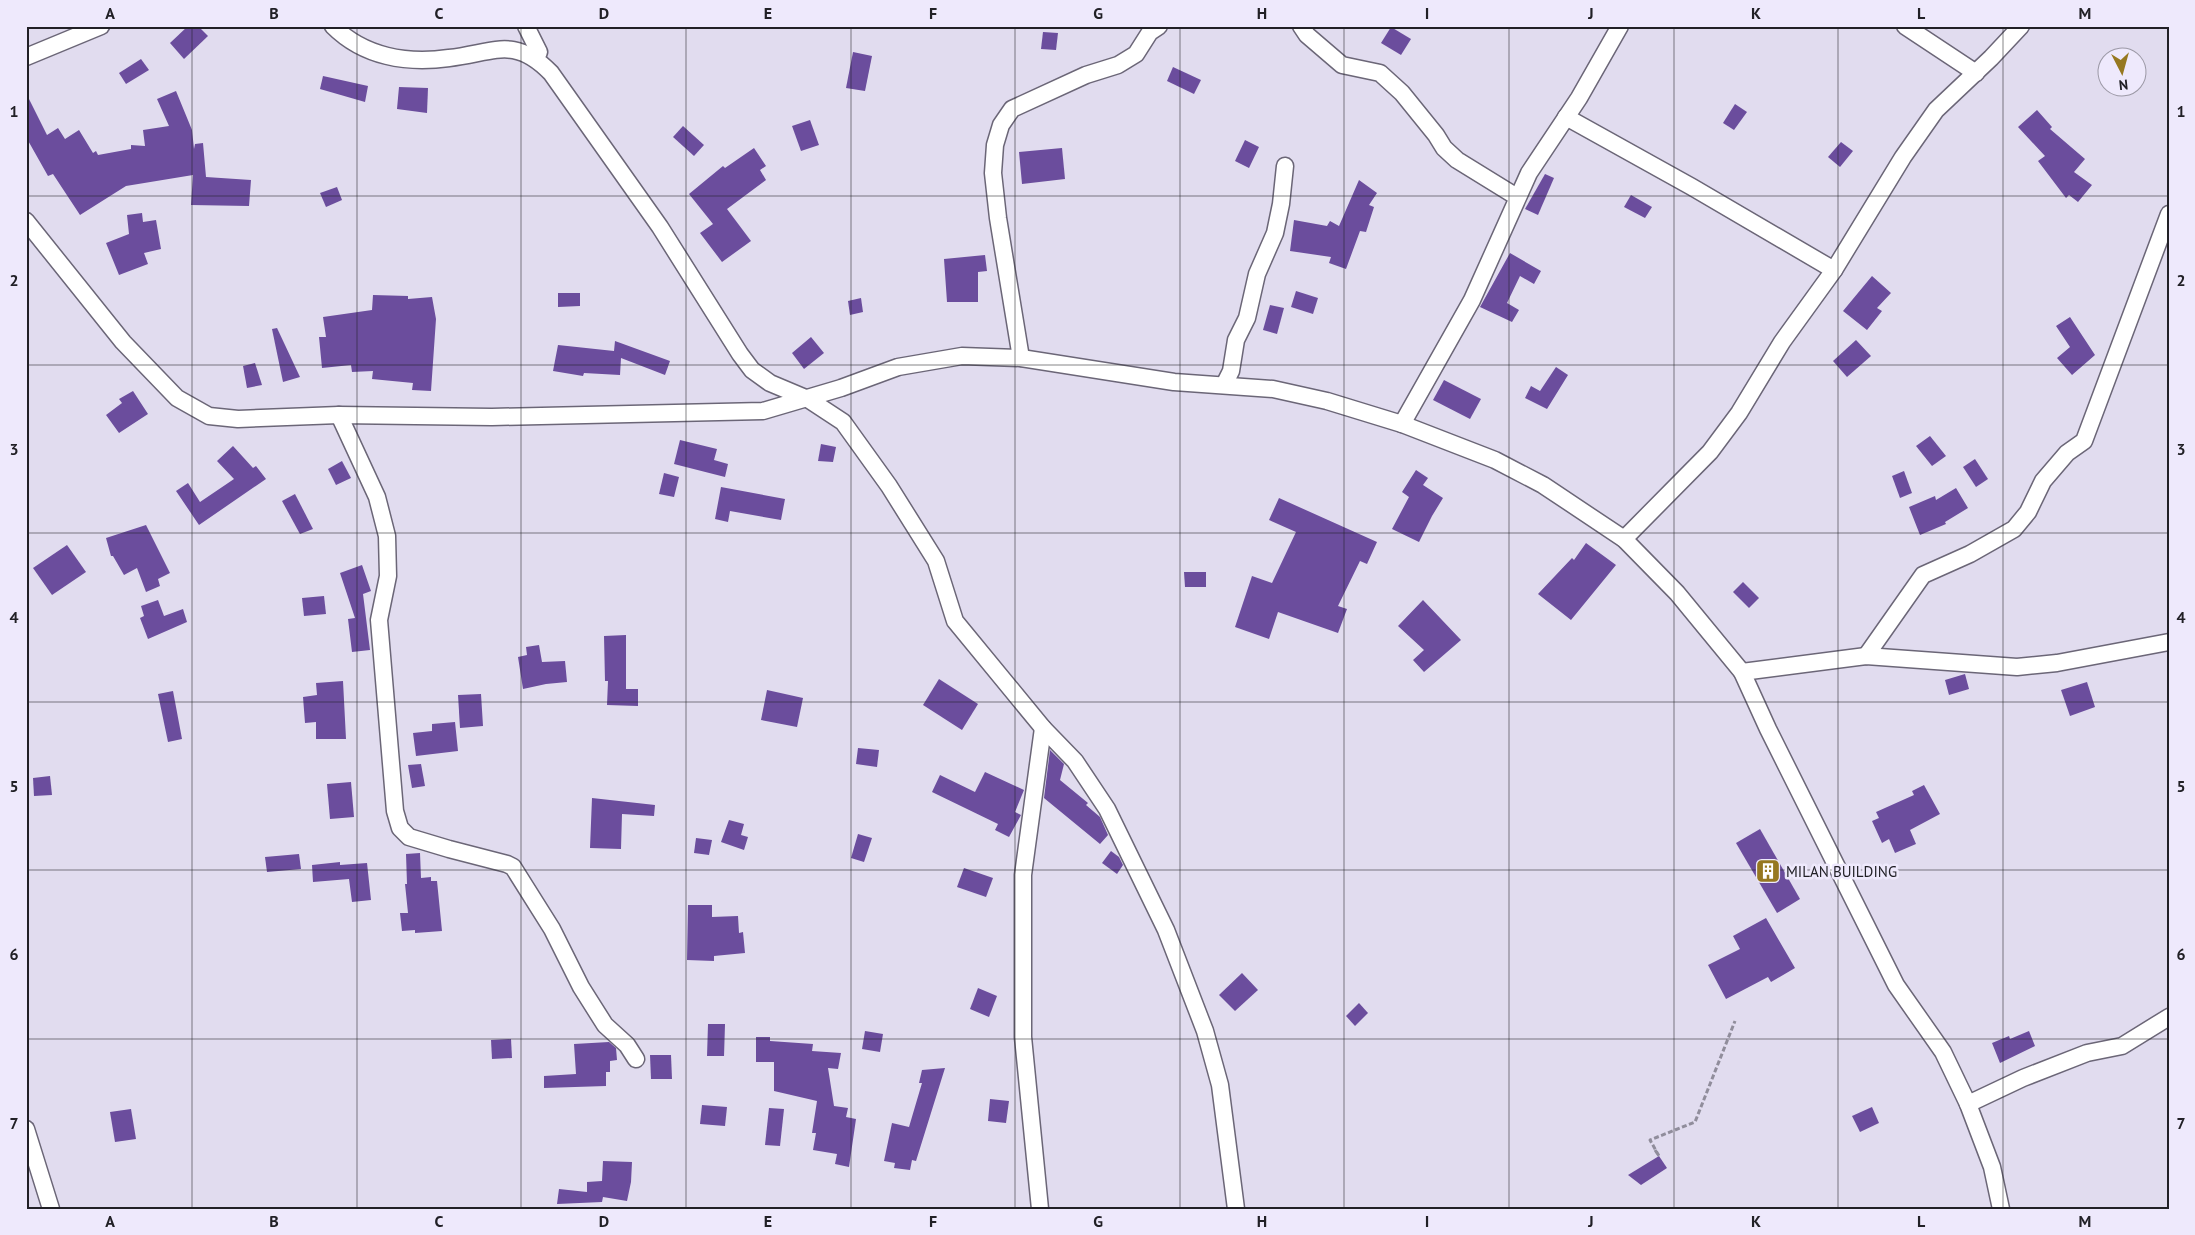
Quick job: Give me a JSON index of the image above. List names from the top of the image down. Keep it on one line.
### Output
{"places":{"building":["MILAN BUILDING"]},"north":"bottom","grid":{"columns":["A","B","C","D","E","F","G","H","I","J","K","L","M"],"rows":["1","2","3","4","5","6","7"]}}
